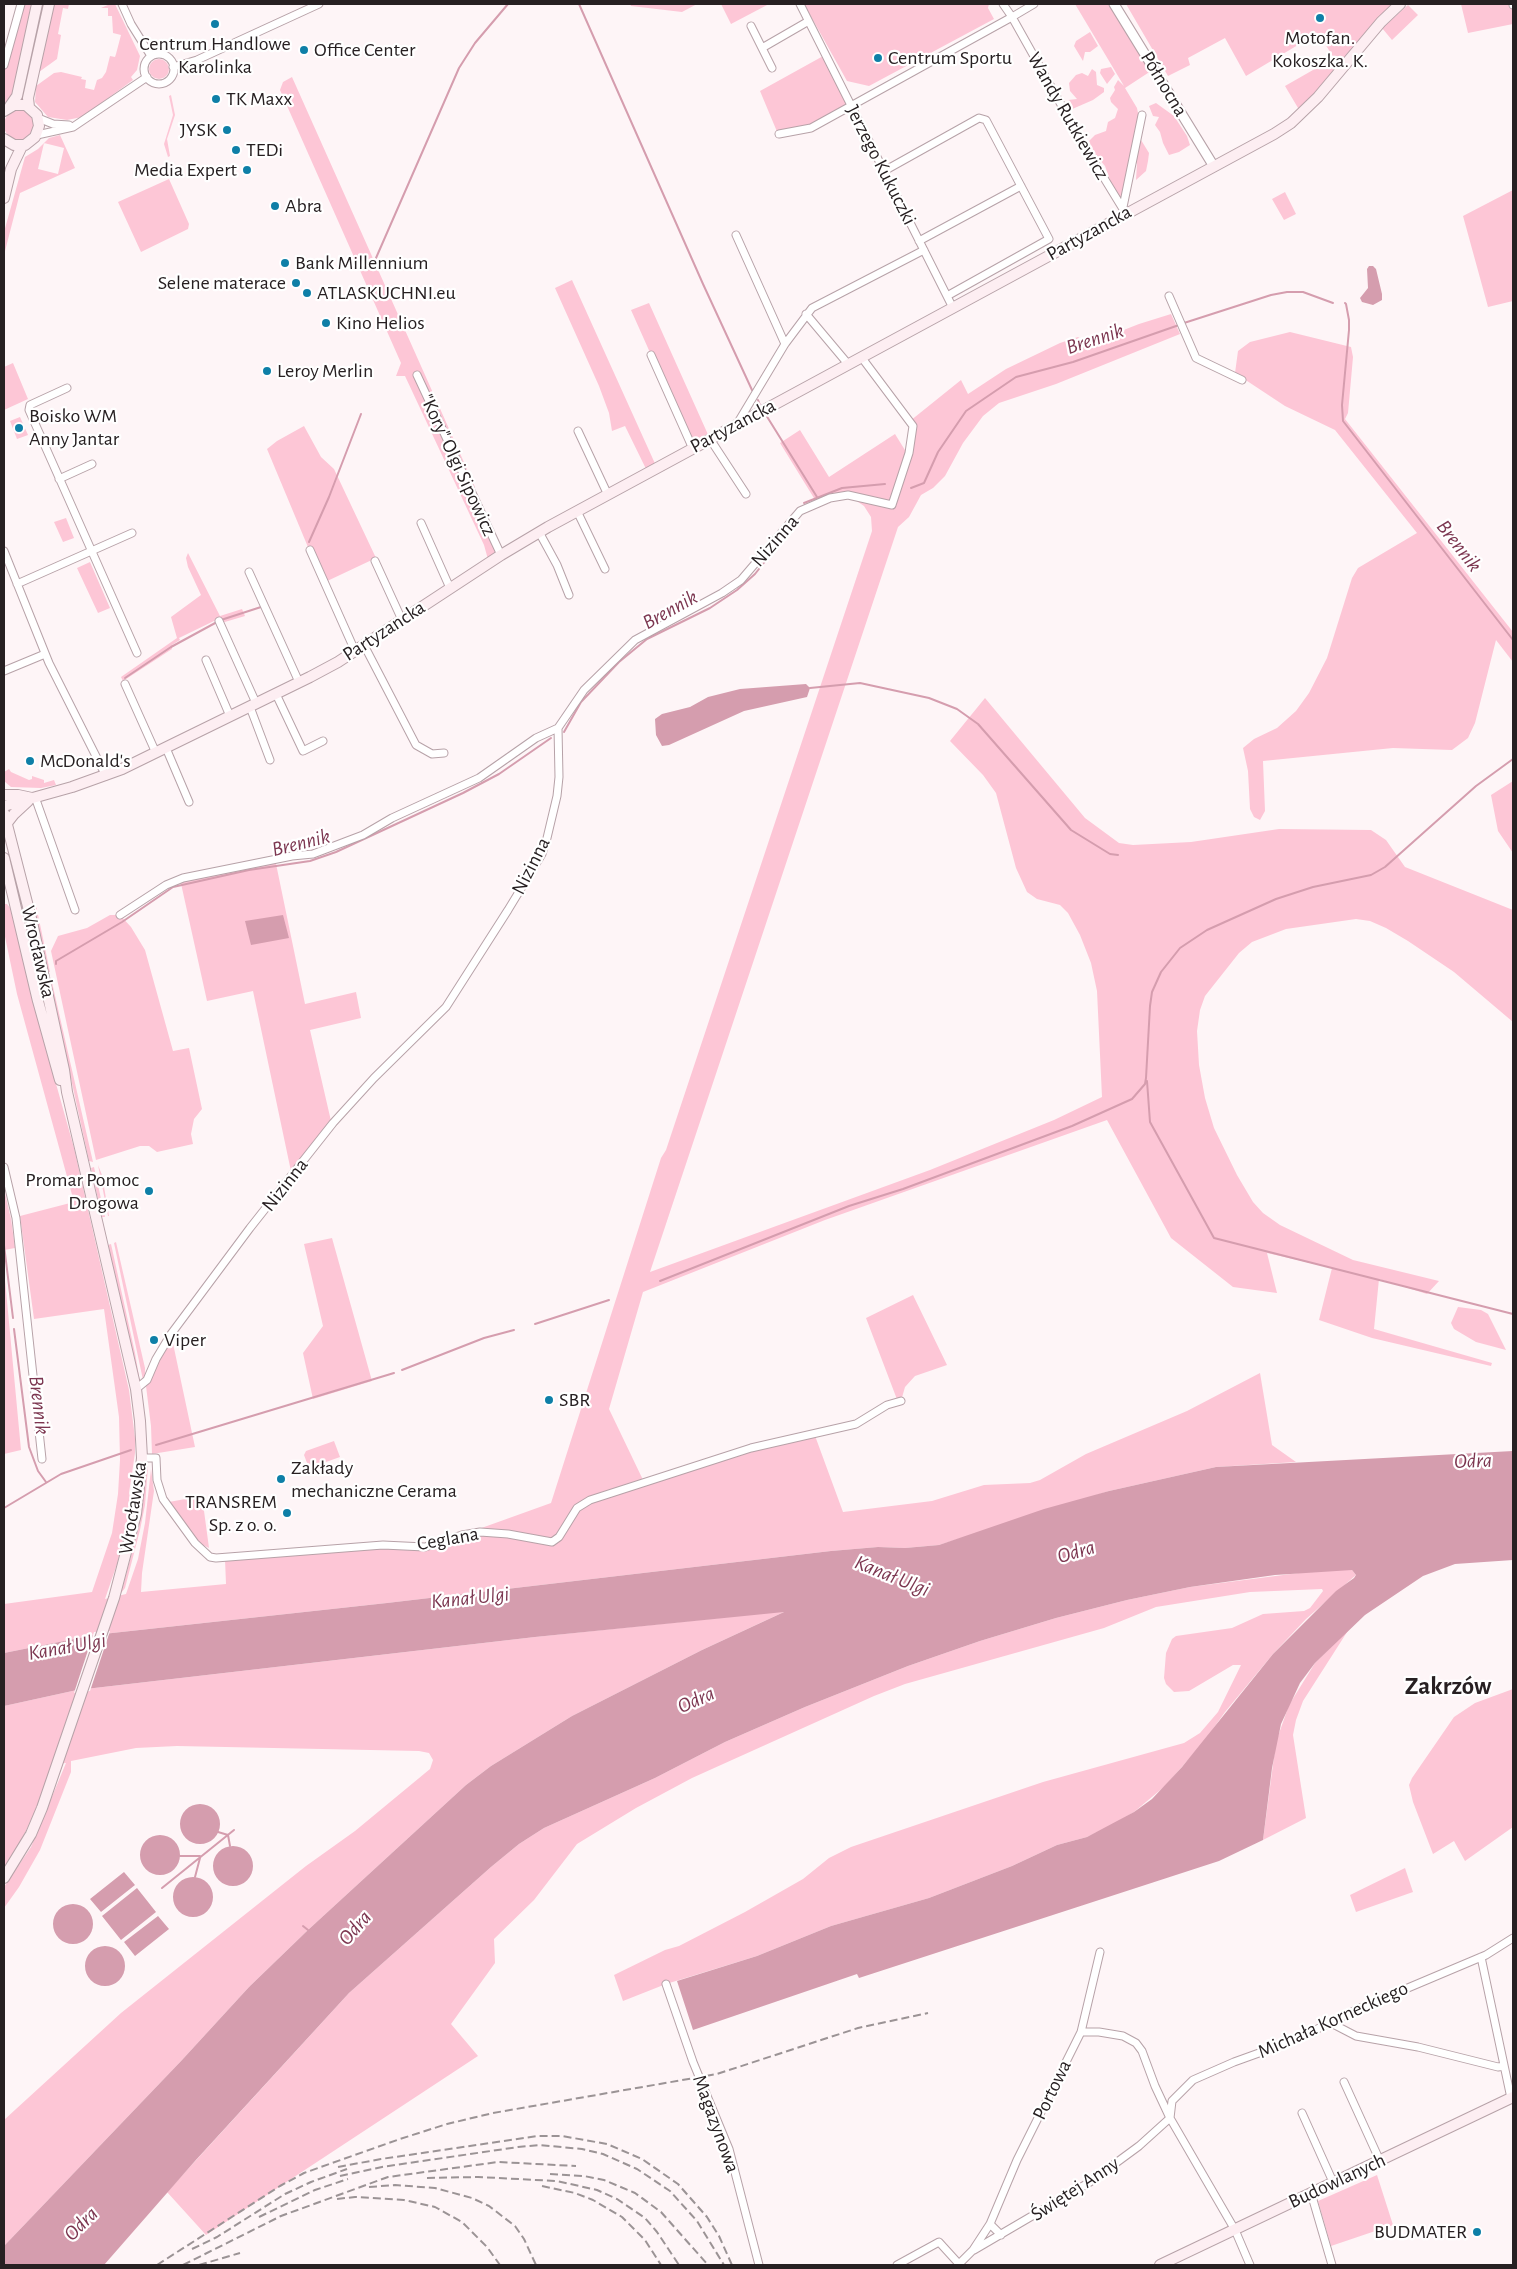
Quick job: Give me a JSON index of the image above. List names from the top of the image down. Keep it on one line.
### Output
{"streets":{"main road":["Partyzancka","Wrocławska","Budowlanych"],"street":["Północna","Wandy Rutkiewicz","Jerzego Kukuczki","\"Kory\" Olgi Sipowicz","Nizinna","Ceglana","Michała Korneckiego","Portowa","Magazynowa","Świętej Anny"]},"crossings":[["Północna","Partyzancka"],["Wandy Rutkiewicz","Partyzancka"],["Jerzego Kukuczki","Partyzancka"],["Partyzancka","\"Kory\" Olgi Sipowicz"],["Partyzancka","Nizinna"],["Nizinna","Wrocławska"],["Wrocławska","Ceglana"],["Michała Korneckiego","Świętej Anny"],["Portowa","Świętej Anny"]],"districts":["Zakrzów"],"water":["Brennik","Odra","Kanał Ulgi"],"places":["Motofan. Kokoszka. K.","Centrum Handlowe Karolinka","Office Center","Centrum Sportu","TK Maxx","JYSK","TEDi","Media Expert","Abra","Bank Millennium","Selene materace","ATLASKUCHNI.eu","Kino Helios","Leroy Merlin","Boisko WM Anny Jantar","McDonald's","Promar Pomoc Drogowa","Viper","SBR","Zakłady mechaniczne Cerama","TRANSREM Sp. z o. o.","BUDMATER"]}
